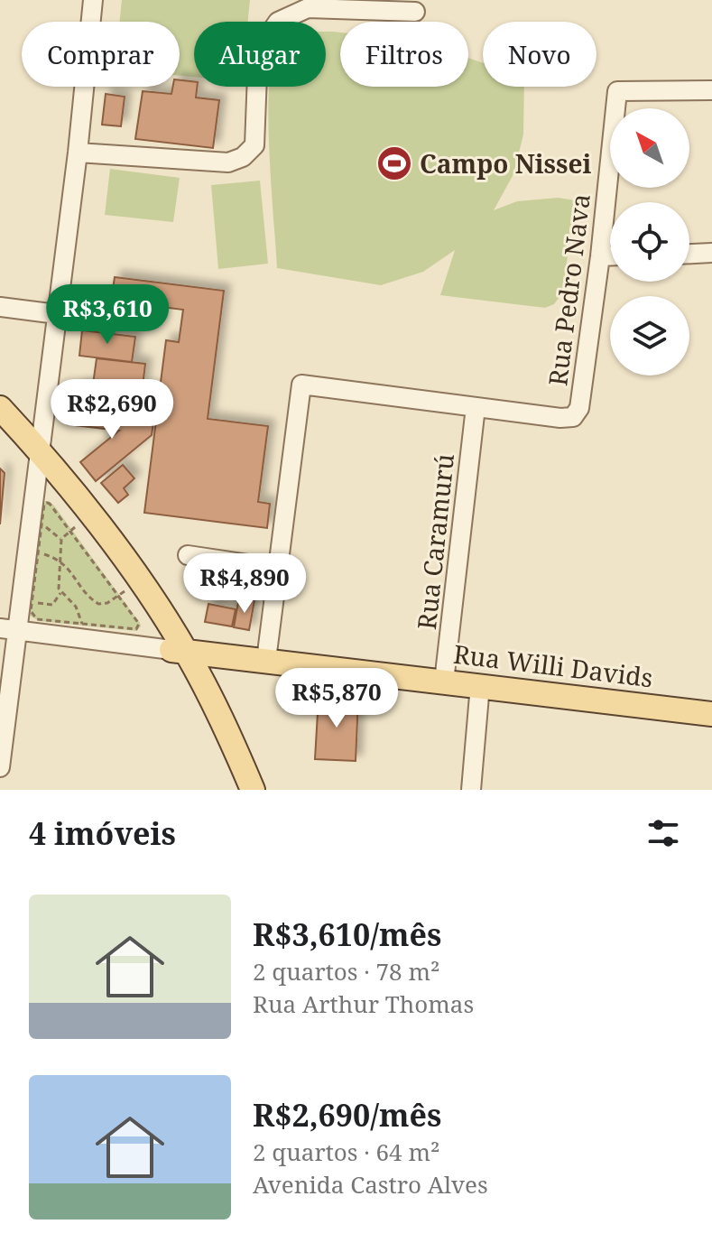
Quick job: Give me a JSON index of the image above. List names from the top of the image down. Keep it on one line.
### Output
{"streets":{"main road":["Rua Willi Davids"],"street":["Rua Pedro Nava","Rua Caramurú"]},"crossings":[["Rua Pedro Nava","Rua Caramurú"],["Rua Caramurú","Rua Willi Davids"]],"places":{"sports":["Campo Nissei"]},"north":"top left","page":{"chip":["Comprar","Alugar","Filtros","Novo"],"price":["R$3,610","R$2,690","R$4,890","R$5,870"],"heading":"4 imóveis","list":[{"name":"R$3,610/mês","note":"2 quartos · 78 m² · Rua Arthur Thomas"},{"name":"R$2,690/mês","note":"2 quartos · 64 m² · Avenida Castro Alves"}]}}
